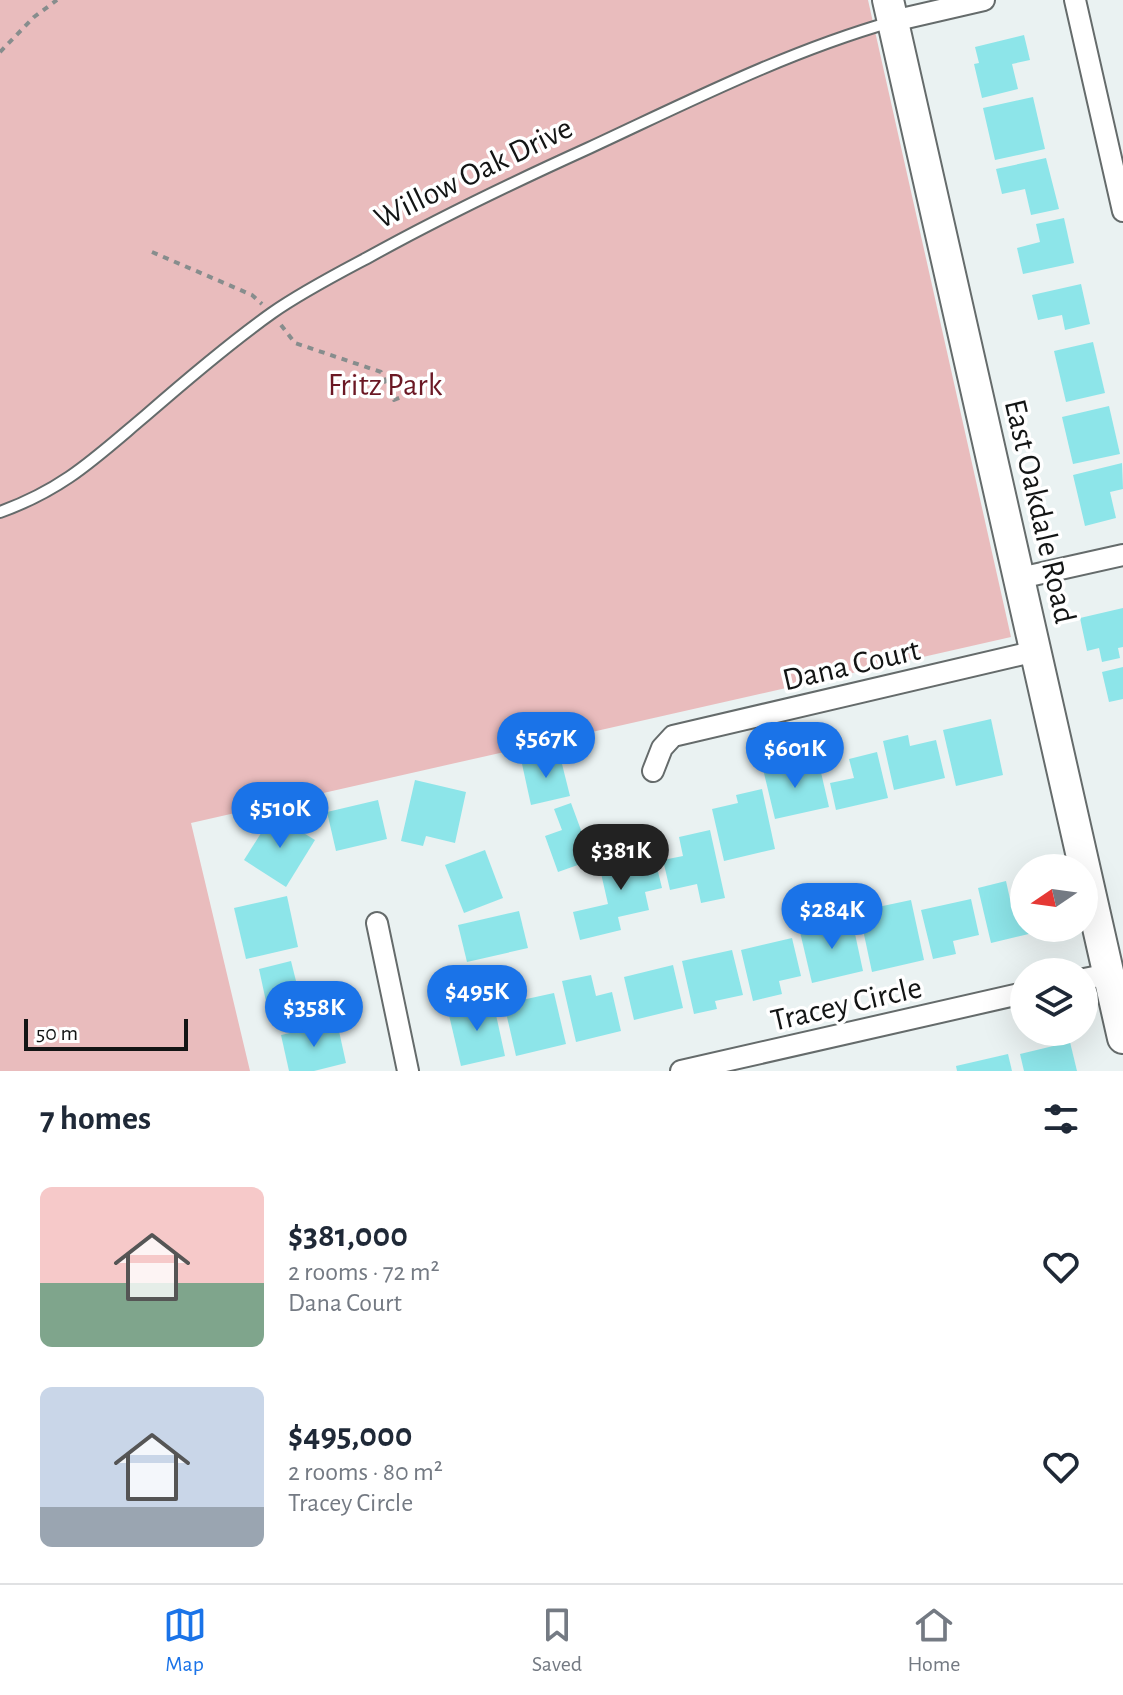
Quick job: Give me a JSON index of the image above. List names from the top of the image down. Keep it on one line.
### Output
{"streets":{"street":["Willow Oak Drive","East Oakdale Road","Dana Court","Tracey Circle"]},"crossings":[["Willow Oak Drive","East Oakdale Road"],["East Oakdale Road","Dana Court"]],"parks":["Fritz Park"],"scale_bar":"50 m","north":"left","page":{"price":["$567K","$601K","$510K","$381K","$284K","$495K","$358K"],"scale":"50 m","heading":"7 homes","list":[{"name":"$381,000","note":"2 rooms · 72 m² · Dana Court"},{"name":"$495,000","note":"2 rooms · 80 m² · Tracey Circle"}],"tabs":["Map","Saved","Home"]}}
